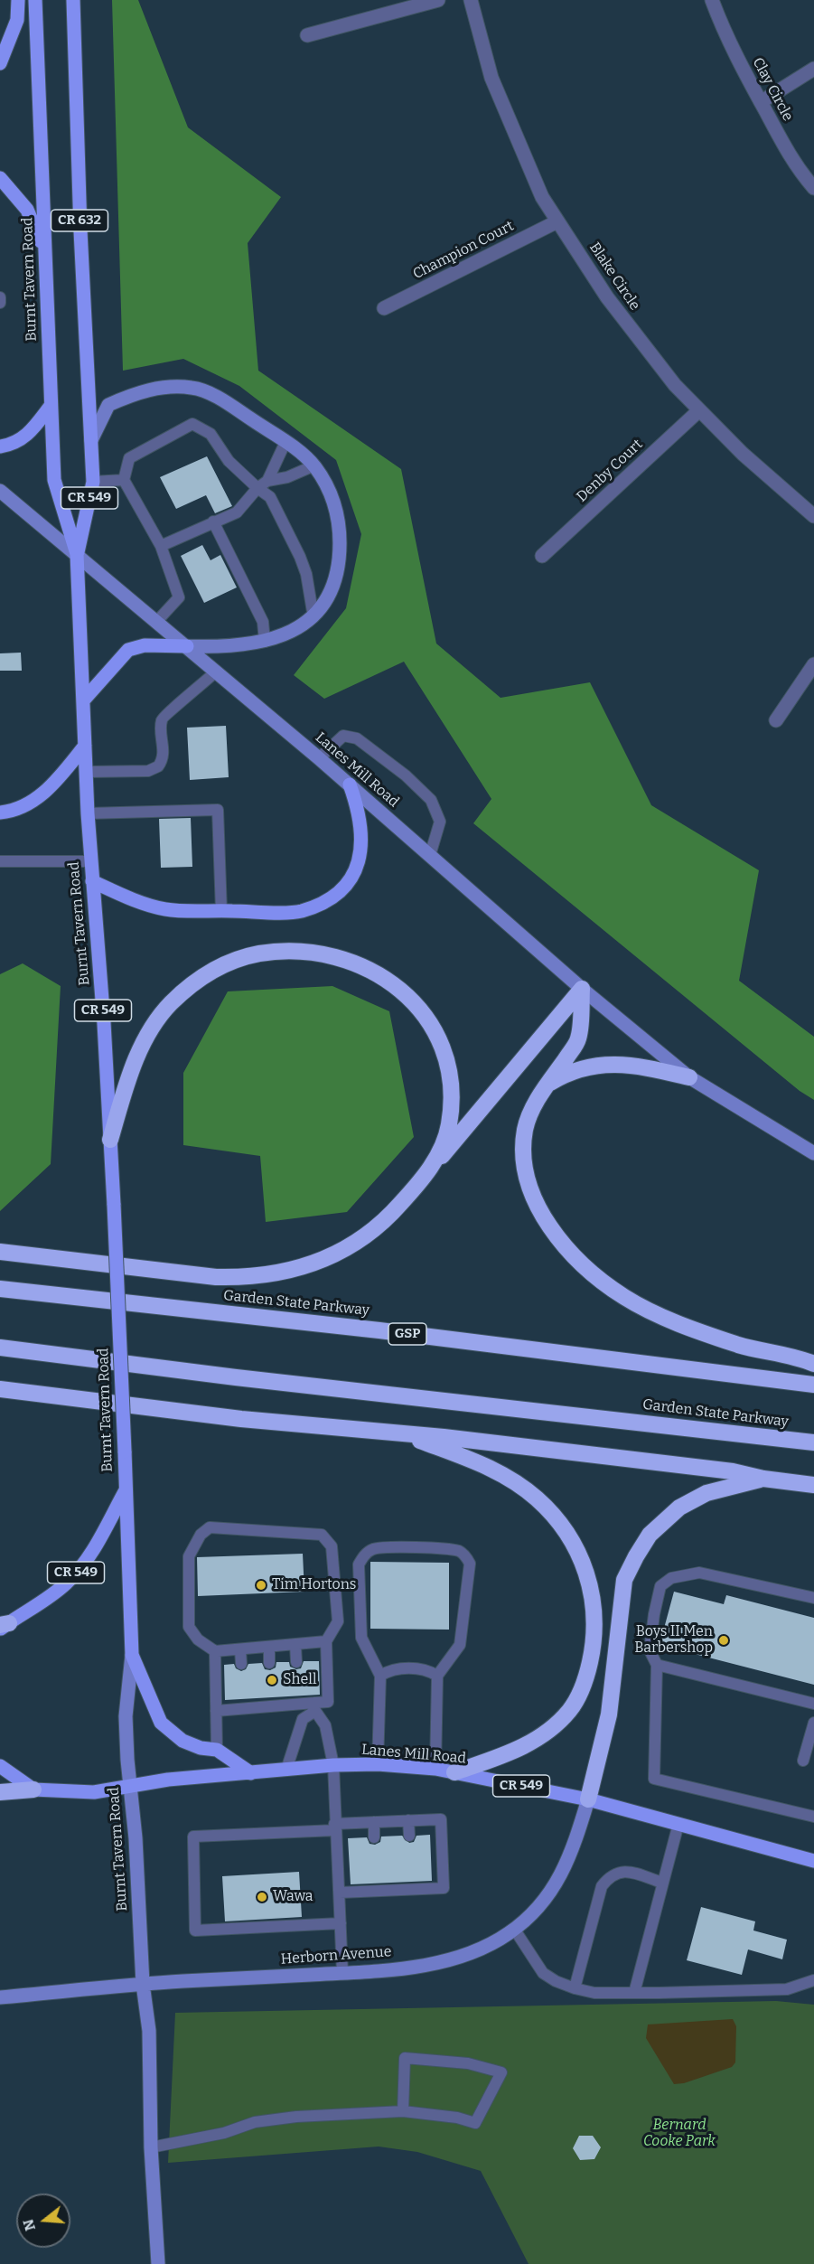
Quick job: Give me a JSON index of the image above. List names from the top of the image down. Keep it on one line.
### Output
{"streets":{"highway":["Garden State Parkway","GSP"],"main road":["CR 632","Burnt Tavern Road","CR 549","Lanes Mill Road","Herborn Avenue"],"street":["Clay Circle","Champion Court","Blake Circle","Denby Court"]},"crossings":[["Champion Court","Blake Circle"],["Blake Circle","Denby Court"],["Burnt Tavern Road","CR 549"],["Burnt Tavern Road","Lanes Mill Road"],["Burnt Tavern Road","Herborn Avenue"],["CR 549","Lanes Mill Road"],["Lanes Mill Road","Herborn Avenue"]],"parks":["Bernard Cooke Park"],"places":["Tim Hortons","Boys II Men Barbershop","Shell","Wawa"],"north":"left"}
